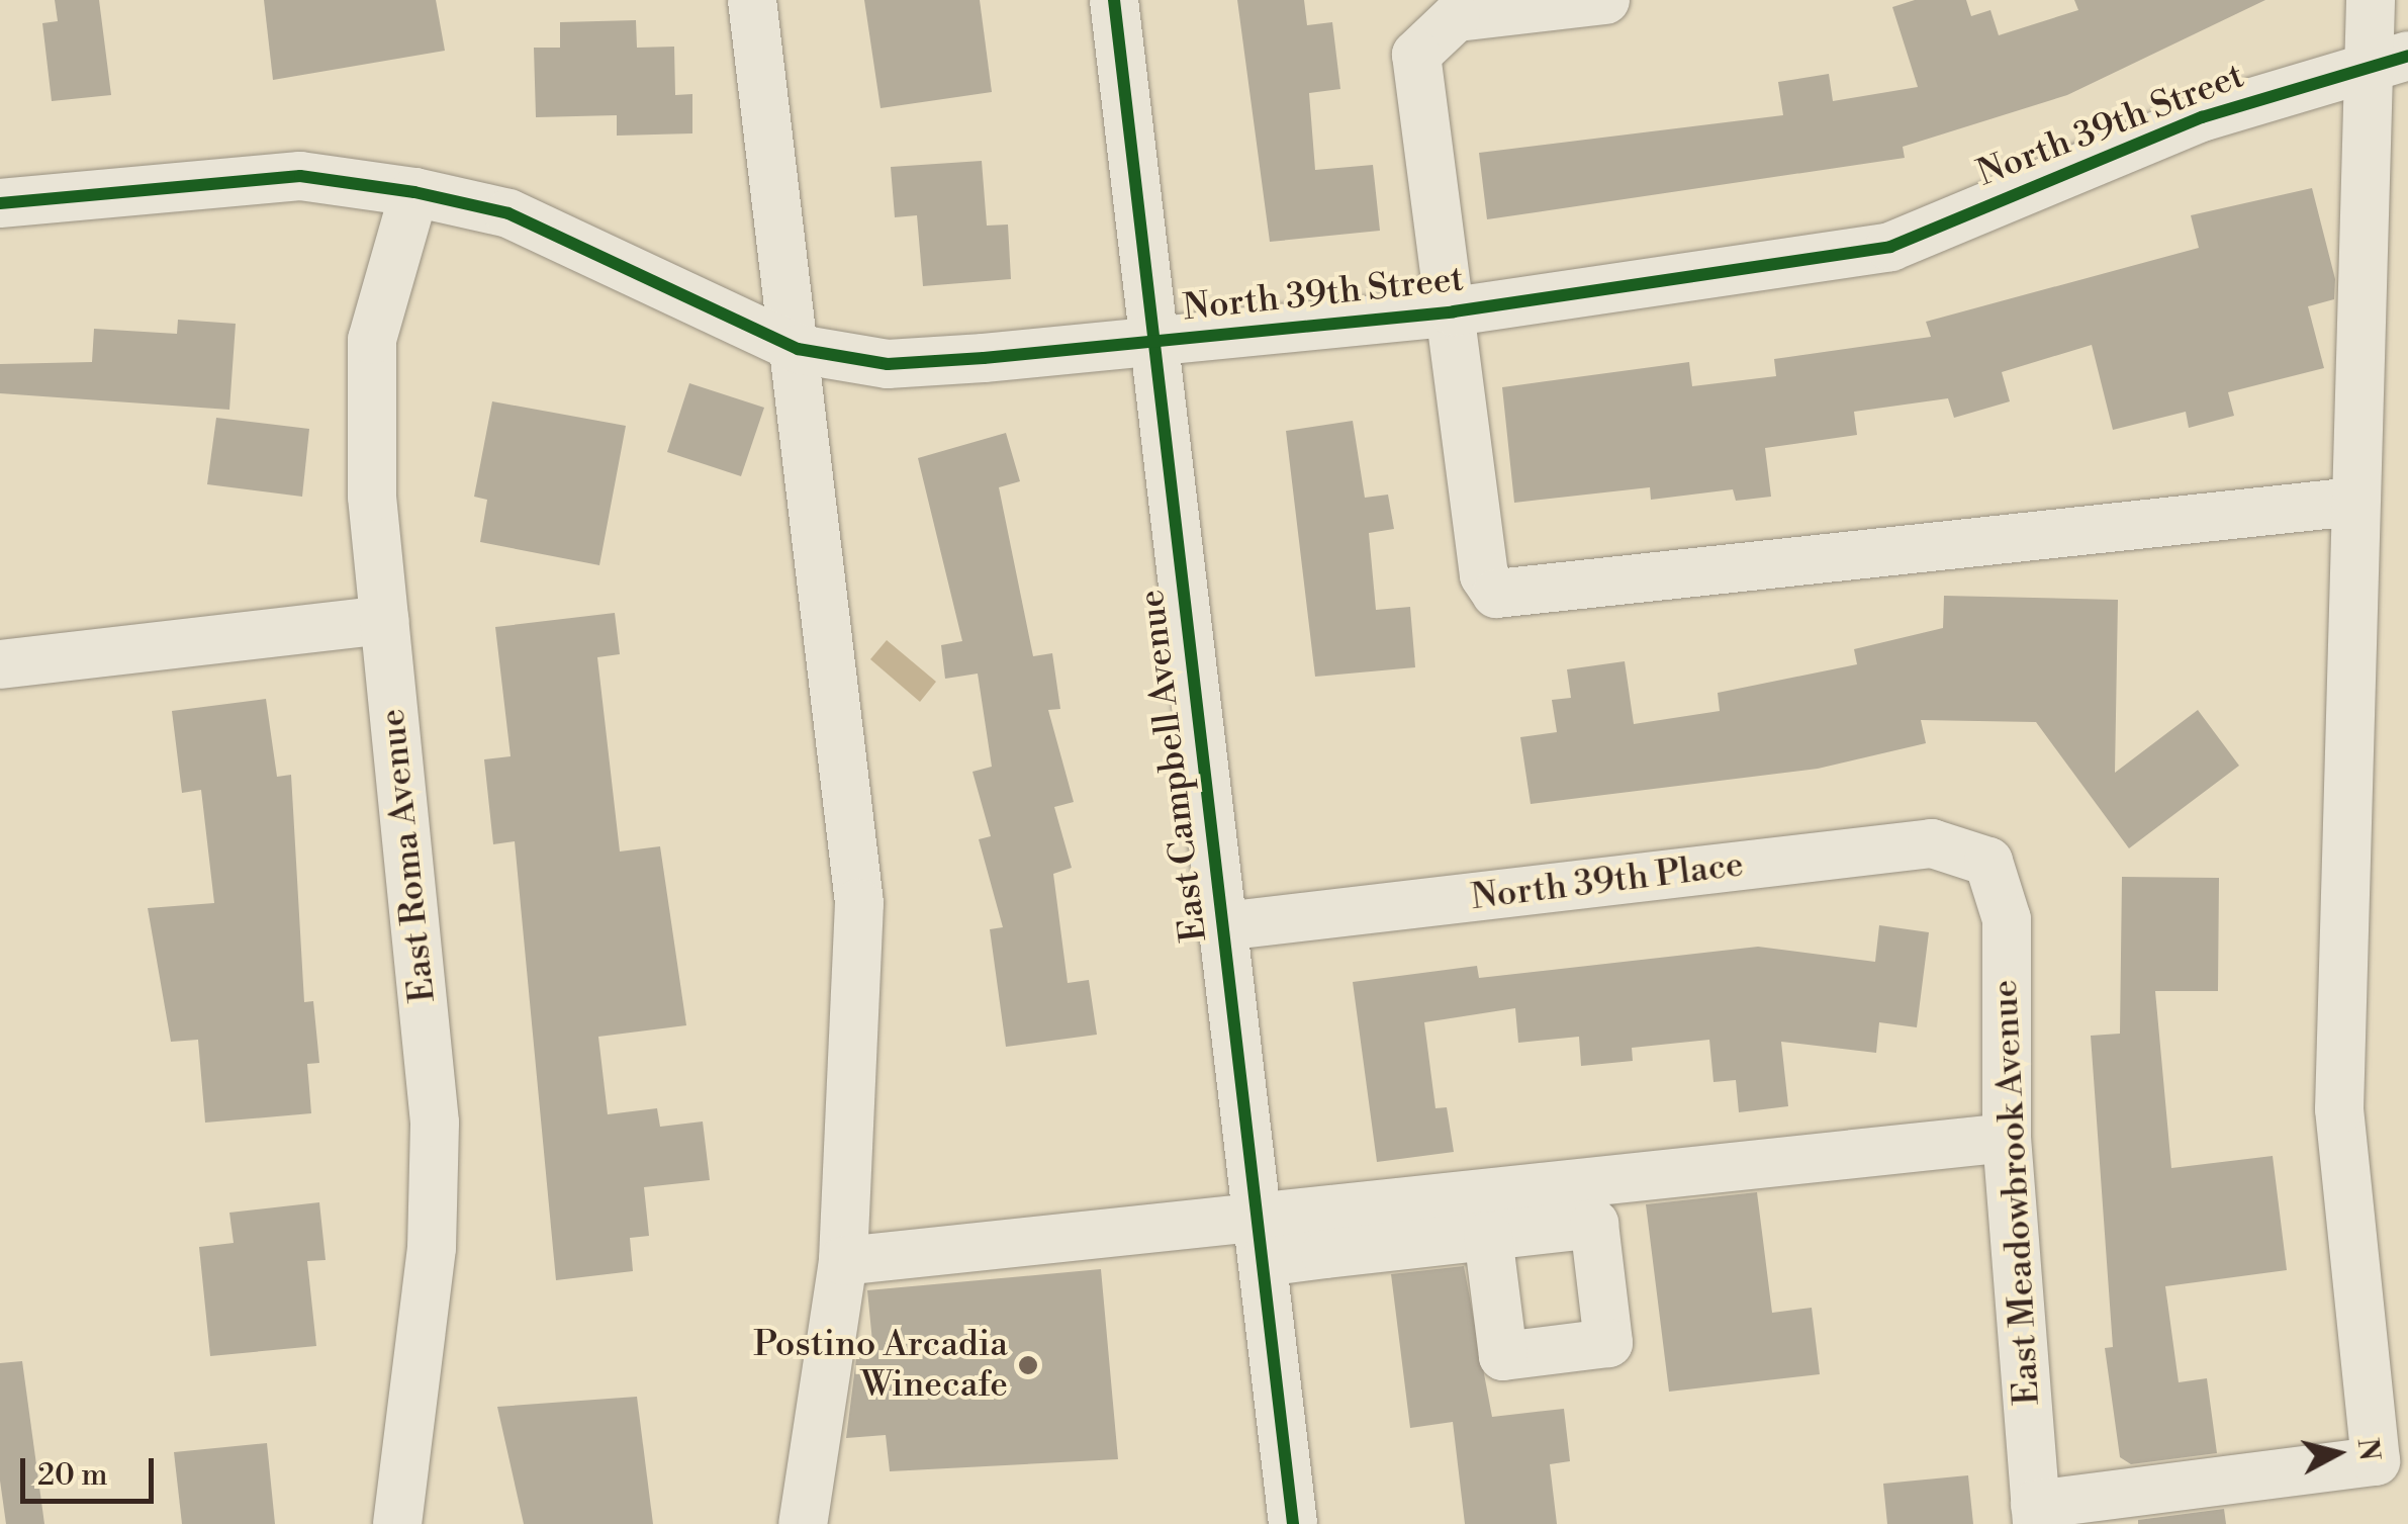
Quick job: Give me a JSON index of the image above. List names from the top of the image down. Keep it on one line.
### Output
{"streets":{"street":["North 39th Street","East Campbell Avenue","East Roma Avenue","North 39th Place","East Meadowbrook Avenue"]},"crossings":[["North 39th Street","East Campbell Avenue"],["North 39th Street","East Roma Avenue"],["East Campbell Avenue","North 39th Place"],["North 39th Place","East Meadowbrook Avenue"]],"places":["Postino Arcadia Winecafe"],"scale_bar":"20 m","north":"right"}
